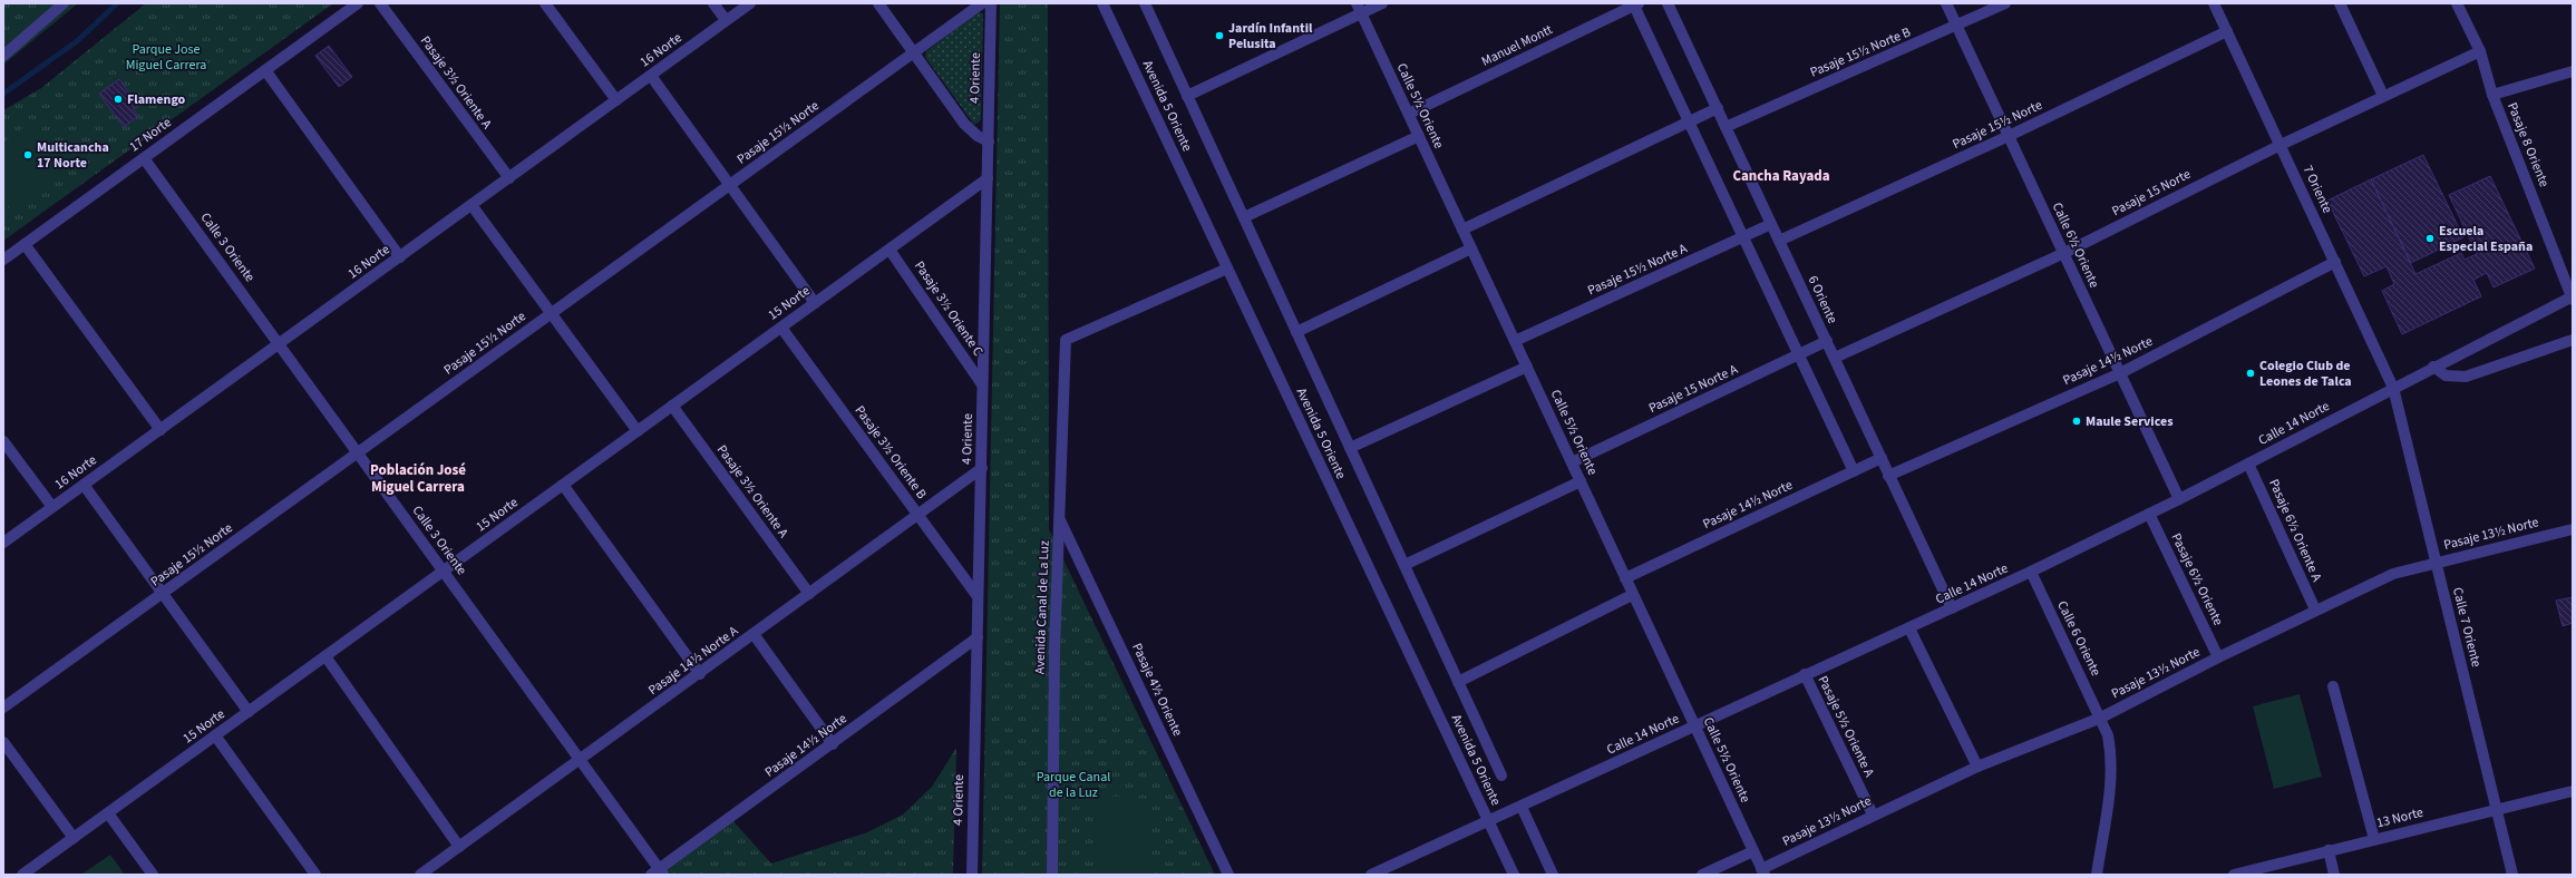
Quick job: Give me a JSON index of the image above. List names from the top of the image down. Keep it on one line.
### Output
{"streets":{"street":["Manuel Montt","16 Norte","Pasaje 15½ Norte B","4 Oriente","Pasaje 3½ Oriente A","Avenida 5 Oriente","Calle 5½ Oriente","Pasaje 15½ Norte","17 Norte","Pasaje 8 Oriente","7 Oriente","Pasaje 15 Norte","Calle 6½ Oriente","Calle 3 Oriente","Pasaje 15½ Norte A","6 Oriente","15 Norte","Pasaje 3½ Oriente C","Pasaje 14½ Norte","Pasaje 15 Norte A","Calle 14 Norte","Pasaje 3½ Oriente B","Pasaje 6½ Oriente A","Pasaje 13½ Norte","Pasaje 6½ Oriente","Avenida Canal de La Luz","Calle 7 Oriente","Calle 6 Oriente","Pasaje 14½ Norte A","Pasaje 4½ Oriente","Pasaje 5½ Oriente A","13 Norte"]},"crossings":[["Manuel Montt","Calle 5½ Oriente"],["16 Norte","Pasaje 3½ Oriente A"],["16 Norte","Calle 3 Oriente"],["Pasaje 15½ Norte B","Calle 6½ Oriente"],["Pasaje 15½ Norte B","6 Oriente"],["4 Oriente","15 Norte"],["4 Oriente","Pasaje 3½ Oriente C"],["4 Oriente","Pasaje 14½ Norte"],["4 Oriente","Pasaje 3½ Oriente B"],["4 Oriente","Pasaje 14½ Norte A"],["Pasaje 3½ Oriente A","15 Norte"],["Pasaje 3½ Oriente A","Pasaje 14½ Norte A"],["Avenida 5 Oriente","Calle 14 Norte"],["Avenida 5 Oriente","Avenida Canal de La Luz"],["Calle 5½ Oriente","Pasaje 15½ Norte A"],["Calle 5½ Oriente","Pasaje 14½ Norte"],["Calle 5½ Oriente","Pasaje 15 Norte A"],["Calle 5½ Oriente","Calle 14 Norte"],["Calle 5½ Oriente","Pasaje 13½ Norte"],["Pasaje 15½ Norte","7 Oriente"],["Pasaje 15½ Norte","Calle 6½ Oriente"],["Pasaje 15½ Norte","Calle 3 Oriente"],["Pasaje 15½ Norte","6 Oriente"],["17 Norte","Calle 3 Oriente"],["Pasaje 8 Oriente","Pasaje 15 Norte"],["Pasaje 8 Oriente","Calle 14 Norte"],["7 Oriente","Pasaje 15 Norte"],["7 Oriente","Pasaje 14½ Norte"],["7 Oriente","Calle 14 Norte"],["7 Oriente","Calle 7 Oriente"],["Pasaje 15 Norte","Calle 6½ Oriente"],["Pasaje 15 Norte","6 Oriente"],["Calle 6½ Oriente","Pasaje 14½ Norte"],["Calle 6½ Oriente","Calle 14 Norte"],["Calle 3 Oriente","15 Norte"],["Calle 3 Oriente","Pasaje 14½ Norte"],["Calle 3 Oriente","Pasaje 14½ Norte A"],["Pasaje 15½ Norte A","6 Oriente"],["6 Oriente","Pasaje 14½ Norte"],["6 Oriente","Pasaje 15 Norte A"],["6 Oriente","Calle 14 Norte"],["15 Norte","Pasaje 3½ Oriente C"],["15 Norte","Pasaje 3½ Oriente B"],["Calle 14 Norte","Pasaje 6½ Oriente A"],["Calle 14 Norte","Pasaje 6½ Oriente"],["Calle 14 Norte","Calle 7 Oriente"],["Calle 14 Norte","Calle 6 Oriente"],["Calle 14 Norte","Pasaje 5½ Oriente A"],["Pasaje 3½ Oriente B","Pasaje 14½ Norte A"],["Pasaje 6½ Oriente A","Pasaje 13½ Norte"],["Pasaje 13½ Norte","Pasaje 6½ Oriente"],["Pasaje 13½ Norte","Calle 7 Oriente"],["Pasaje 13½ Norte","Calle 6 Oriente"],["Pasaje 13½ Norte","Pasaje 5½ Oriente A"],["Avenida Canal de La Luz","Pasaje 4½ Oriente"],["Calle 7 Oriente","13 Norte"]],"districts":["Cancha Rayada","Población José Miguel Carrera"],"parks":["Parque Jose Miguel Carrera","Parque Canal de la Luz"],"places":["Jardín Infantil Pelusita","Flamengo","Multicancha 17 Norte","Escuela Especial España","Colegio Club de Leones de Talca","Maule Services"]}
